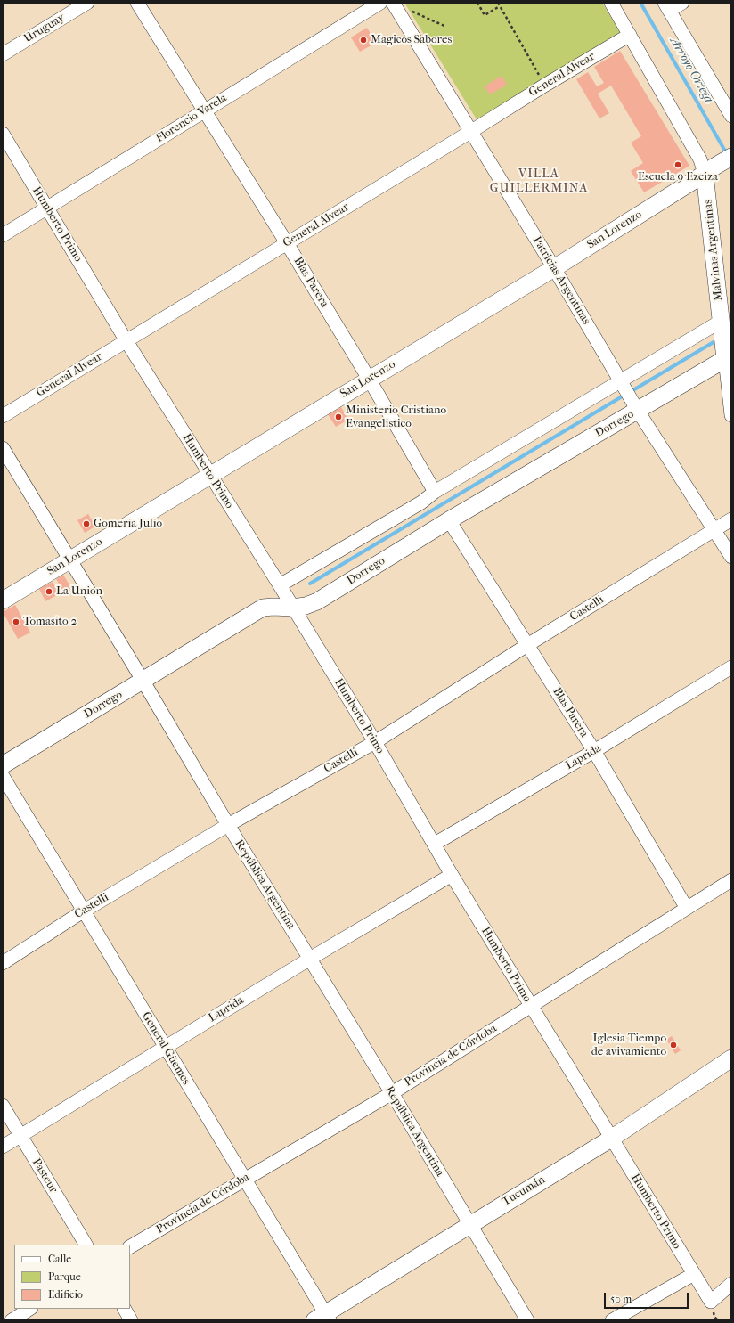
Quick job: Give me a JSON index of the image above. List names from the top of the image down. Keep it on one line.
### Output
{"streets":{"street":["Uruguay","General Alvear","Florencio Varela","Humberto Primo","San Lorenzo","Malvinas Argentinas","Patricias Argentinas","Blas Parera","Dorrego","Castelli","Laprida","República Argentina","General Güemes","Provincia de Córdoba","Pasteur","Tucumán"]},"crossings":[["General Alvear","Humberto Primo"],["General Alvear","Malvinas Argentinas"],["General Alvear","Patricias Argentinas"],["General Alvear","Blas Parera"],["Florencio Varela","Humberto Primo"],["Florencio Varela","Blas Parera"],["Humberto Primo","San Lorenzo"],["Humberto Primo","Dorrego"],["Humberto Primo","Castelli"],["Humberto Primo","Laprida"],["Humberto Primo","Provincia de Córdoba"],["Humberto Primo","Tucumán"],["San Lorenzo","Malvinas Argentinas"],["San Lorenzo","Patricias Argentinas"],["San Lorenzo","Blas Parera"],["San Lorenzo","República Argentina"],["Malvinas Argentinas","Dorrego"],["Patricias Argentinas","Dorrego"],["Patricias Argentinas","Castelli"],["Blas Parera","Dorrego"],["Blas Parera","Castelli"],["Blas Parera","Laprida"],["Blas Parera","Provincia de Córdoba"],["Dorrego","República Argentina"],["Castelli","República Argentina"],["Castelli","General Güemes"],["Laprida","República Argentina"],["Laprida","General Güemes"],["Laprida","Pasteur"],["República Argentina","Provincia de Córdoba"],["República Argentina","Tucumán"],["General Güemes","Provincia de Córdoba"],["General Güemes","Tucumán"]],"districts":["VILLA GUILLERMINA"],"water":["Arroyo Ortega"],"places":["Magicos Sabores","Escuela 9 Ezeiza","Ministerio Cristiano Evangelistico","Gomeria Julio","La Union","Tomasito 2","Iglesia Tiempo de avivamiento"],"legend":["Calle","Parque","Edificio"],"scale_bar":"50 m"}
